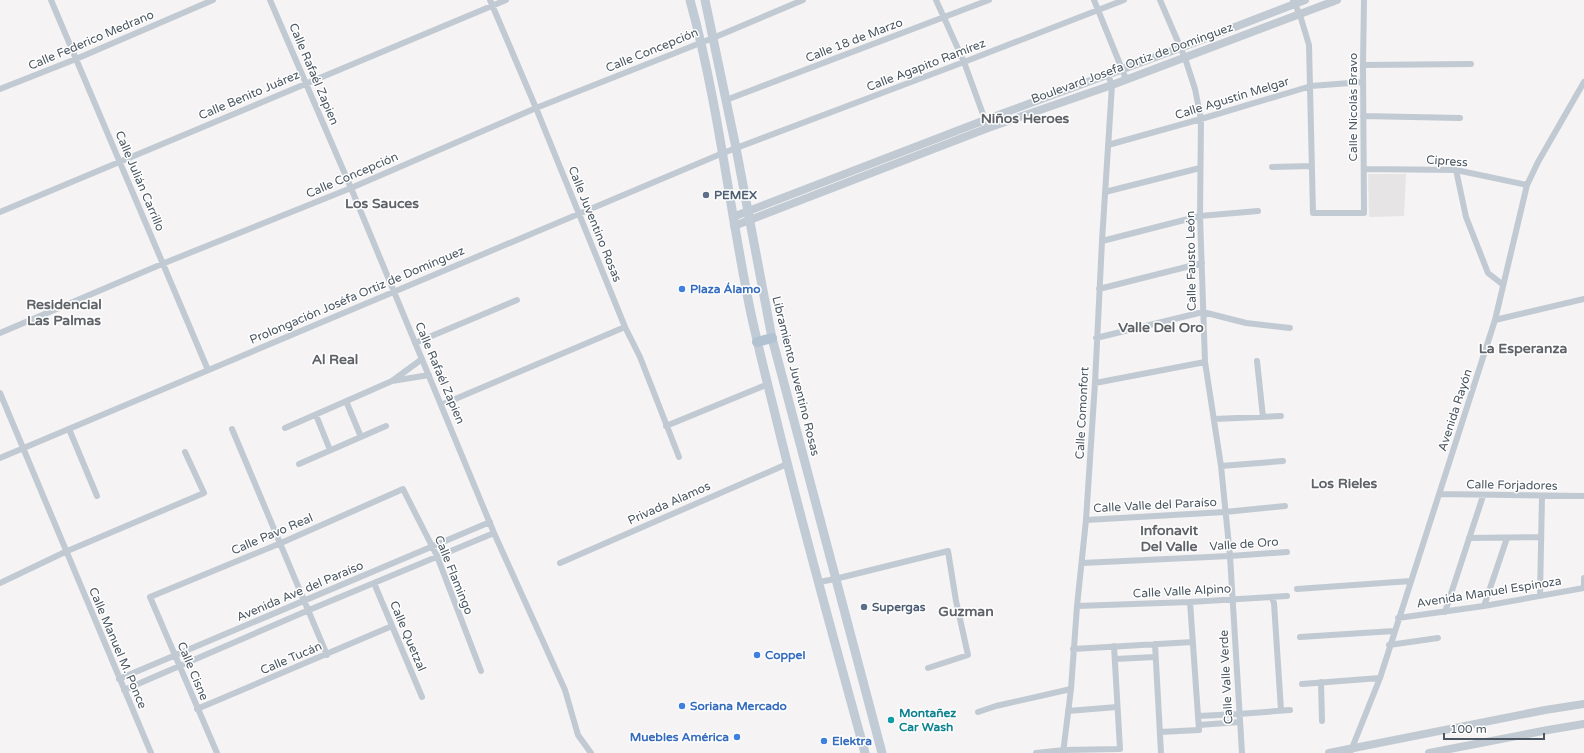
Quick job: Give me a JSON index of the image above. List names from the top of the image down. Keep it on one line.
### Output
{"streets":{"main road":["Libramiento Juventino Rosas"],"street":["Calle Federico Medrano","Calle 18 de Marzo","Calle Concepción","Boulevard Josefa Ortiz de Domínguez","Calle Agapito Ramírez","Calle Rafaél Zapien","Calle Benito Juárez","Calle Agustín Melgar","Calle Nicolás Bravo","Cipress","Calle Julián Carrillo","Calle Juventino Rosas","Calle Fausto León","Prolongación Joséfa Ortiz de Domínguez","Avenida Rayón","Calle Comonfort","Calle Forjadores","Privada Alamos","Calle Valle del Paraíso","Calle Pavo Real","Valle de Oro","Calle Flamingo","Avenida Ave del Paraíso","Calle Valle Alpino","Avenida Manuel Espinoza","Calle Quetzal","Calle Manuel M. Ponce","Calle Tucán","Calle Cisne","Calle Valle Verde"]},"crossings":[["Calle Federico Medrano","Calle Julián Carrillo"],["Calle 18 de Marzo","Libramiento Juventino Rosas"],["Calle Concepción","Calle Rafaél Zapien"],["Calle Concepción","Calle Julián Carrillo"],["Calle Concepción","Calle Juventino Rosas"],["Calle Concepción","Libramiento Juventino Rosas"],["Boulevard Josefa Ortiz de Domínguez","Calle Fausto León"],["Boulevard Josefa Ortiz de Domínguez","Libramiento Juventino Rosas"],["Boulevard Josefa Ortiz de Domínguez","Calle Comonfort"],["Calle Agapito Ramírez","Prolongación Joséfa Ortiz de Domínguez"],["Calle Agapito Ramírez","Libramiento Juventino Rosas"],["Calle Rafaél Zapien","Calle Benito Juárez"],["Calle Rafaél Zapien","Prolongación Joséfa Ortiz de Domínguez"],["Calle Rafaél Zapien","Avenida Ave del Paraíso"],["Calle Benito Juárez","Calle Julián Carrillo"],["Calle Benito Juárez","Calle Juventino Rosas"],["Calle Agustín Melgar","Calle Nicolás Bravo"],["Calle Agustín Melgar","Calle Fausto León"],["Calle Agustín Melgar","Calle Comonfort"],["Calle Nicolás Bravo","Cipress"],["Cipress","Avenida Rayón"],["Calle Julián Carrillo","Prolongación Joséfa Ortiz de Domínguez"],["Calle Juventino Rosas","Prolongación Joséfa Ortiz de Domínguez"],["Calle Fausto León","Calle Valle del Paraíso"],["Calle Fausto León","Valle de Oro"],["Calle Fausto León","Calle Valle Alpino"],["Calle Fausto León","Calle Valle Verde"],["Prolongación Joséfa Ortiz de Domínguez","Calle Manuel M. Ponce"],["Avenida Rayón","Calle Forjadores"],["Avenida Rayón","Avenida Manuel Espinoza"],["Calle Comonfort","Calle Valle del Paraíso"],["Calle Comonfort","Valle de Oro"],["Calle Comonfort","Calle Valle Alpino"],["Calle Pavo Real","Calle Flamingo"],["Calle Pavo Real","Calle Cisne"],["Calle Flamingo","Avenida Ave del Paraíso"],["Avenida Ave del Paraíso","Calle Quetzal"],["Avenida Ave del Paraíso","Calle Manuel M. Ponce"],["Avenida Ave del Paraíso","Calle Cisne"],["Calle Valle Alpino","Calle Valle Verde"],["Calle Quetzal","Calle Tucán"],["Calle Tucán","Calle Cisne"]],"districts":["Niños Heroes","Los Sauces","Residencial Las Palmas","Valle Del Oro","La Esperanza","Al Real","Los Rieles","Infonavit Del Valle","Guzman"],"places":["PEMEX","Plaza Álamo","Supergas","Coppel","Soriana Mercado","Montañez Car Wash","Muebles América","Elektra"],"scale_bar":"100 m"}
